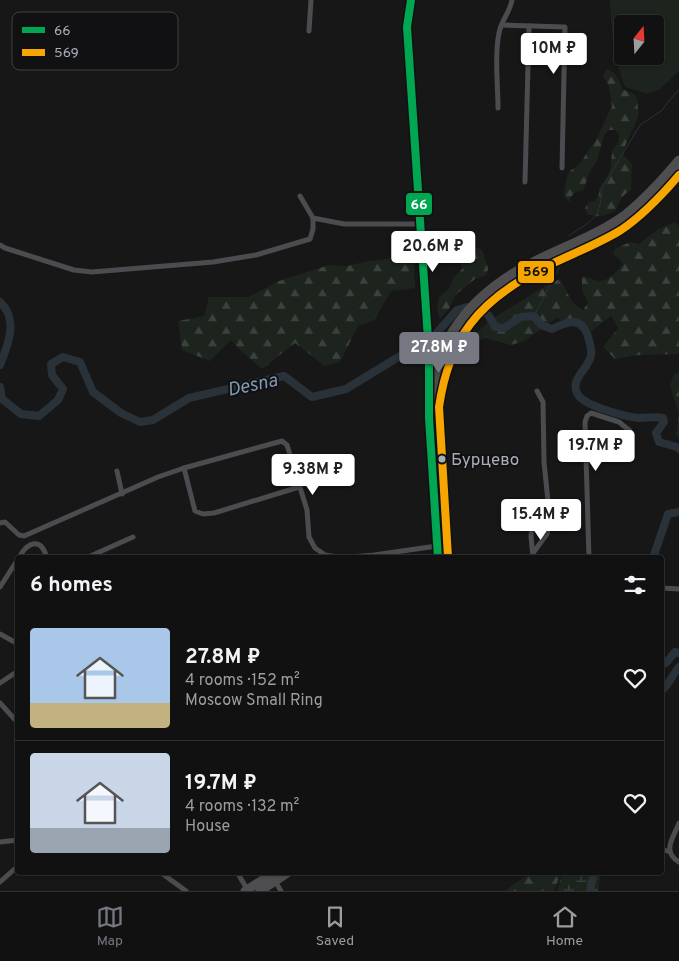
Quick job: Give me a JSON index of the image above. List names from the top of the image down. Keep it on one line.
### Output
{"water":["Desna"],"places":["Бурцево"],"lines":["transit line 66","transit line 569"],"legend":["66","569"],"north":"top","page":{"price":["10M ₽","20.6M ₽","27.8M ₽","19.7M ₽","9.38M ₽","15.4M ₽"],"heading":"6 homes","list":[{"name":"27.8M ₽","note":"4 rooms · 152 m² · Moscow Small Ring"},{"name":"19.7M ₽","note":"4 rooms · 132 m² · House"}],"tabs":["Map","Saved","Home"]}}
